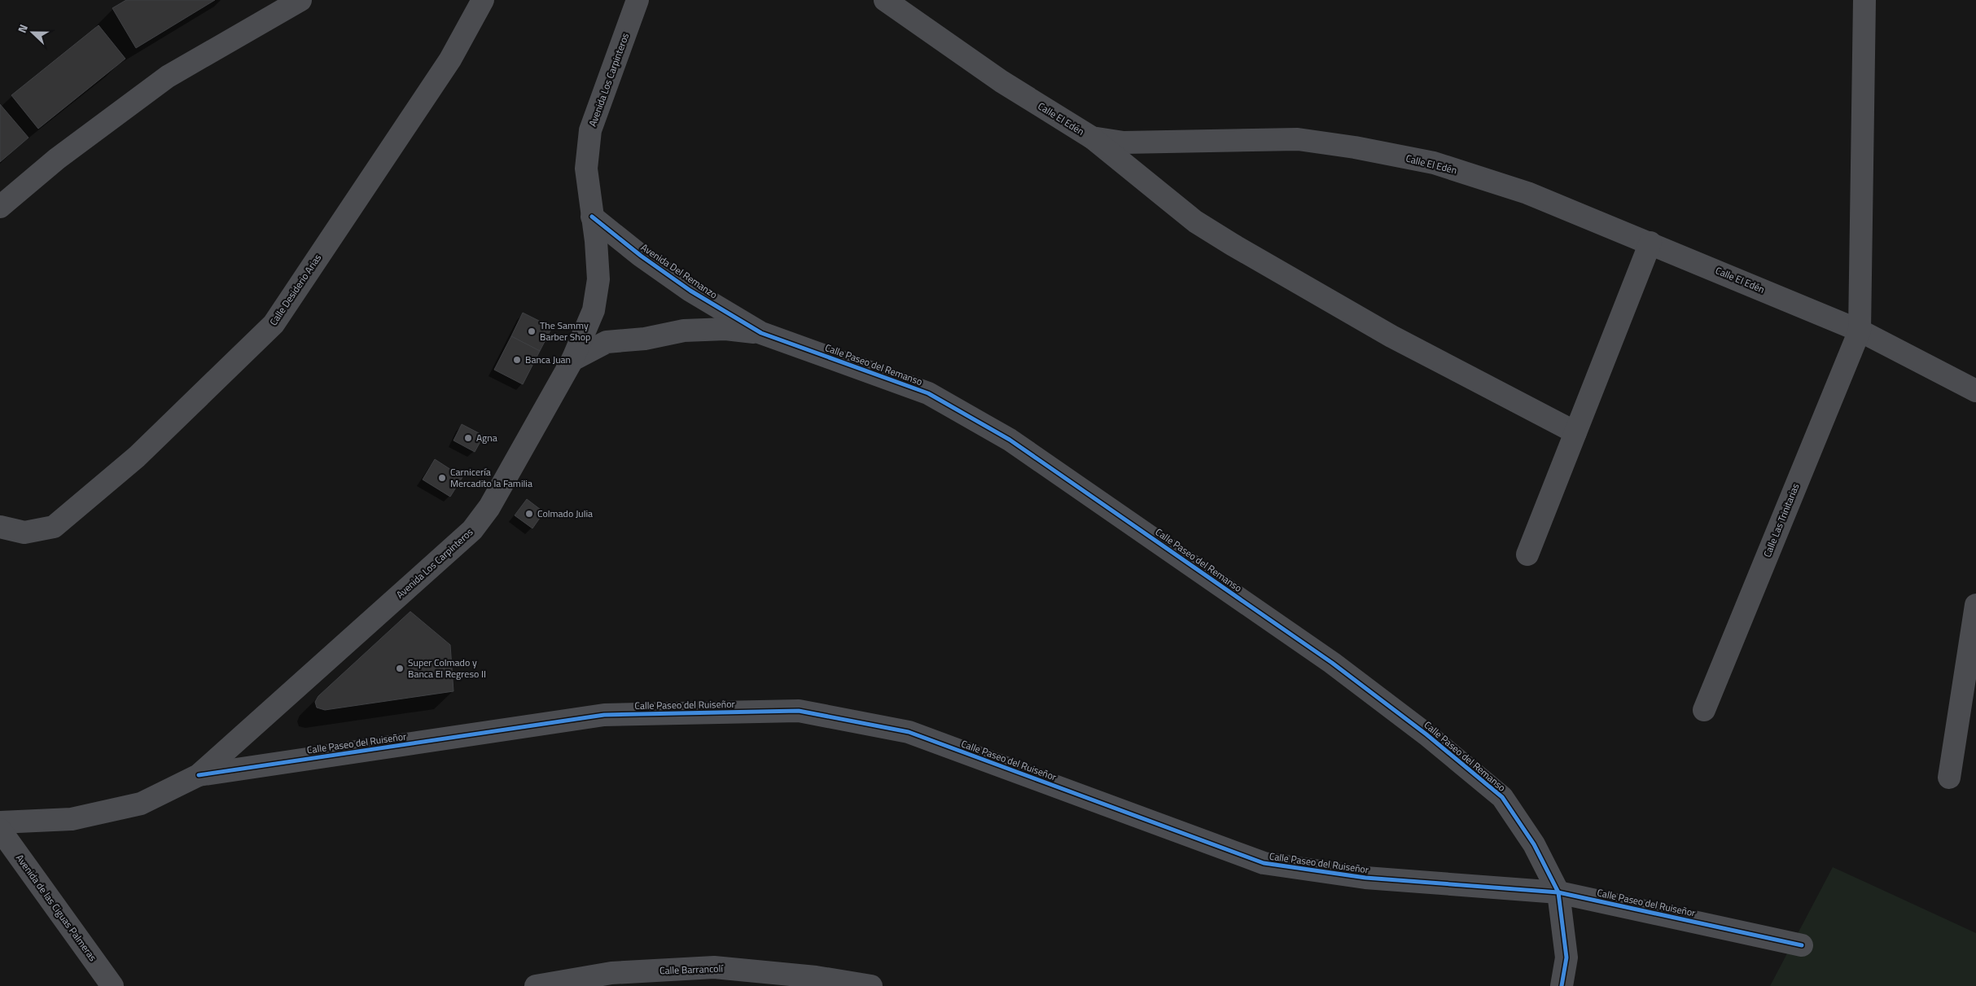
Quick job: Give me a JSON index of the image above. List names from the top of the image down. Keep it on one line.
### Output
{"streets":{"street":["Avenida Los Carpinteros","Calle El Edén","Avenida Del Remanzo","Calle Desiderio Arias","Calle Paseo del Remanso","Calle Las Trinitarias","Calle Paseo del Ruiseñor","Avenida de las Ciguas Palmeras","Calle Barrancolí"]},"crossings":[["Avenida Los Carpinteros","Avenida Del Remanzo"],["Avenida Los Carpinteros","Calle Paseo del Ruiseñor"],["Calle El Edén","Calle Las Trinitarias"],["Avenida Del Remanzo","Calle Paseo del Remanso"],["Calle Paseo del Remanso","Calle Paseo del Ruiseñor"]],"places":["The Sammy Barber Shop","Banca Juan","Agna","Carnicería Mercadito la Familia","Colmado Julia","Super Colmado y Banca El Regreso II"],"north":"left"}
